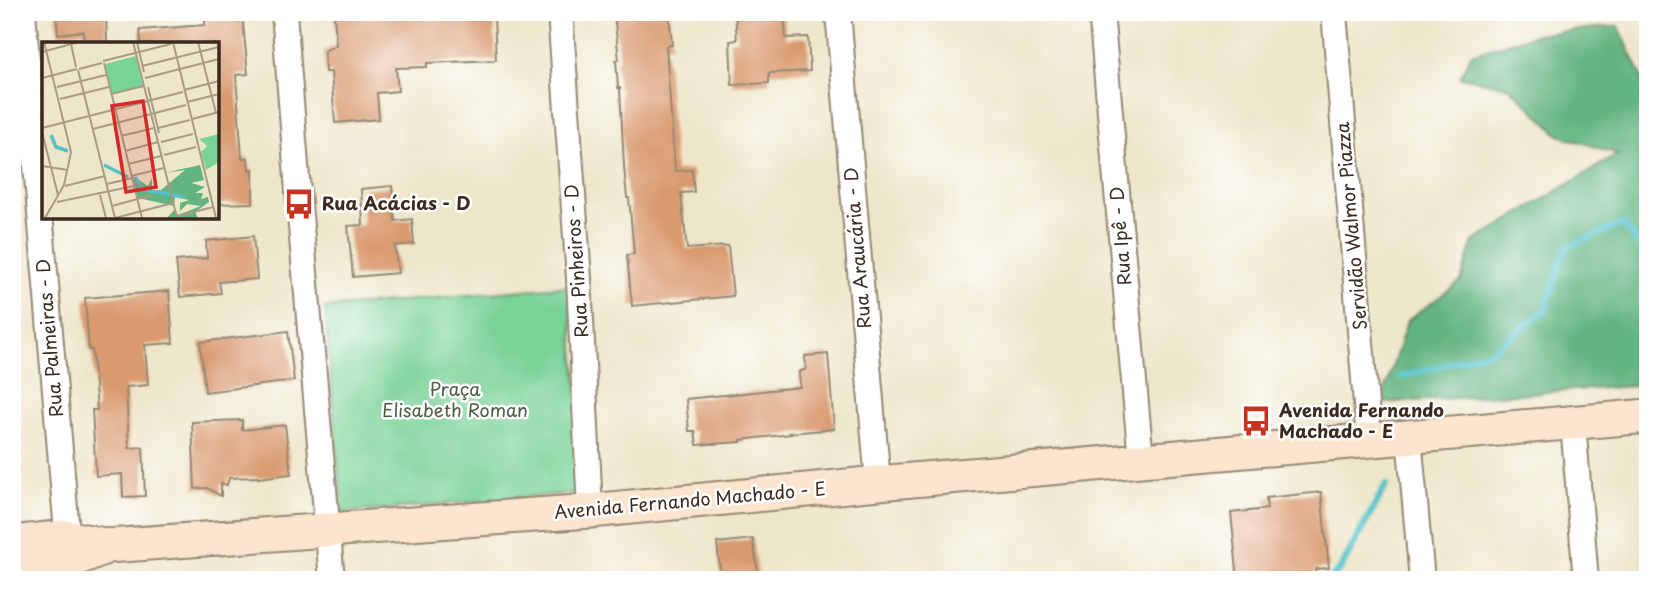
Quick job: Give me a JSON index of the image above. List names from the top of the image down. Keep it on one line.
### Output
{"streets":{"street":["Servidão Walmor Piazza","Rua Ipê - D","Rua Araucária - D","Rua Pinheiros - D","Rua Palmeiras - D","Avenida Fernando Machado - E"]},"crossings":[["Servidão Walmor Piazza","Avenida Fernando Machado - E"],["Rua Ipê - D","Avenida Fernando Machado - E"],["Rua Araucária - D","Avenida Fernando Machado - E"],["Rua Pinheiros - D","Avenida Fernando Machado - E"],["Rua Palmeiras - D","Avenida Fernando Machado - E"]],"parks":["Praça Elisabeth Roman"],"places":{"bus stop":["Rua Acácias - D","Avenida Fernando Machado - E"]}}
